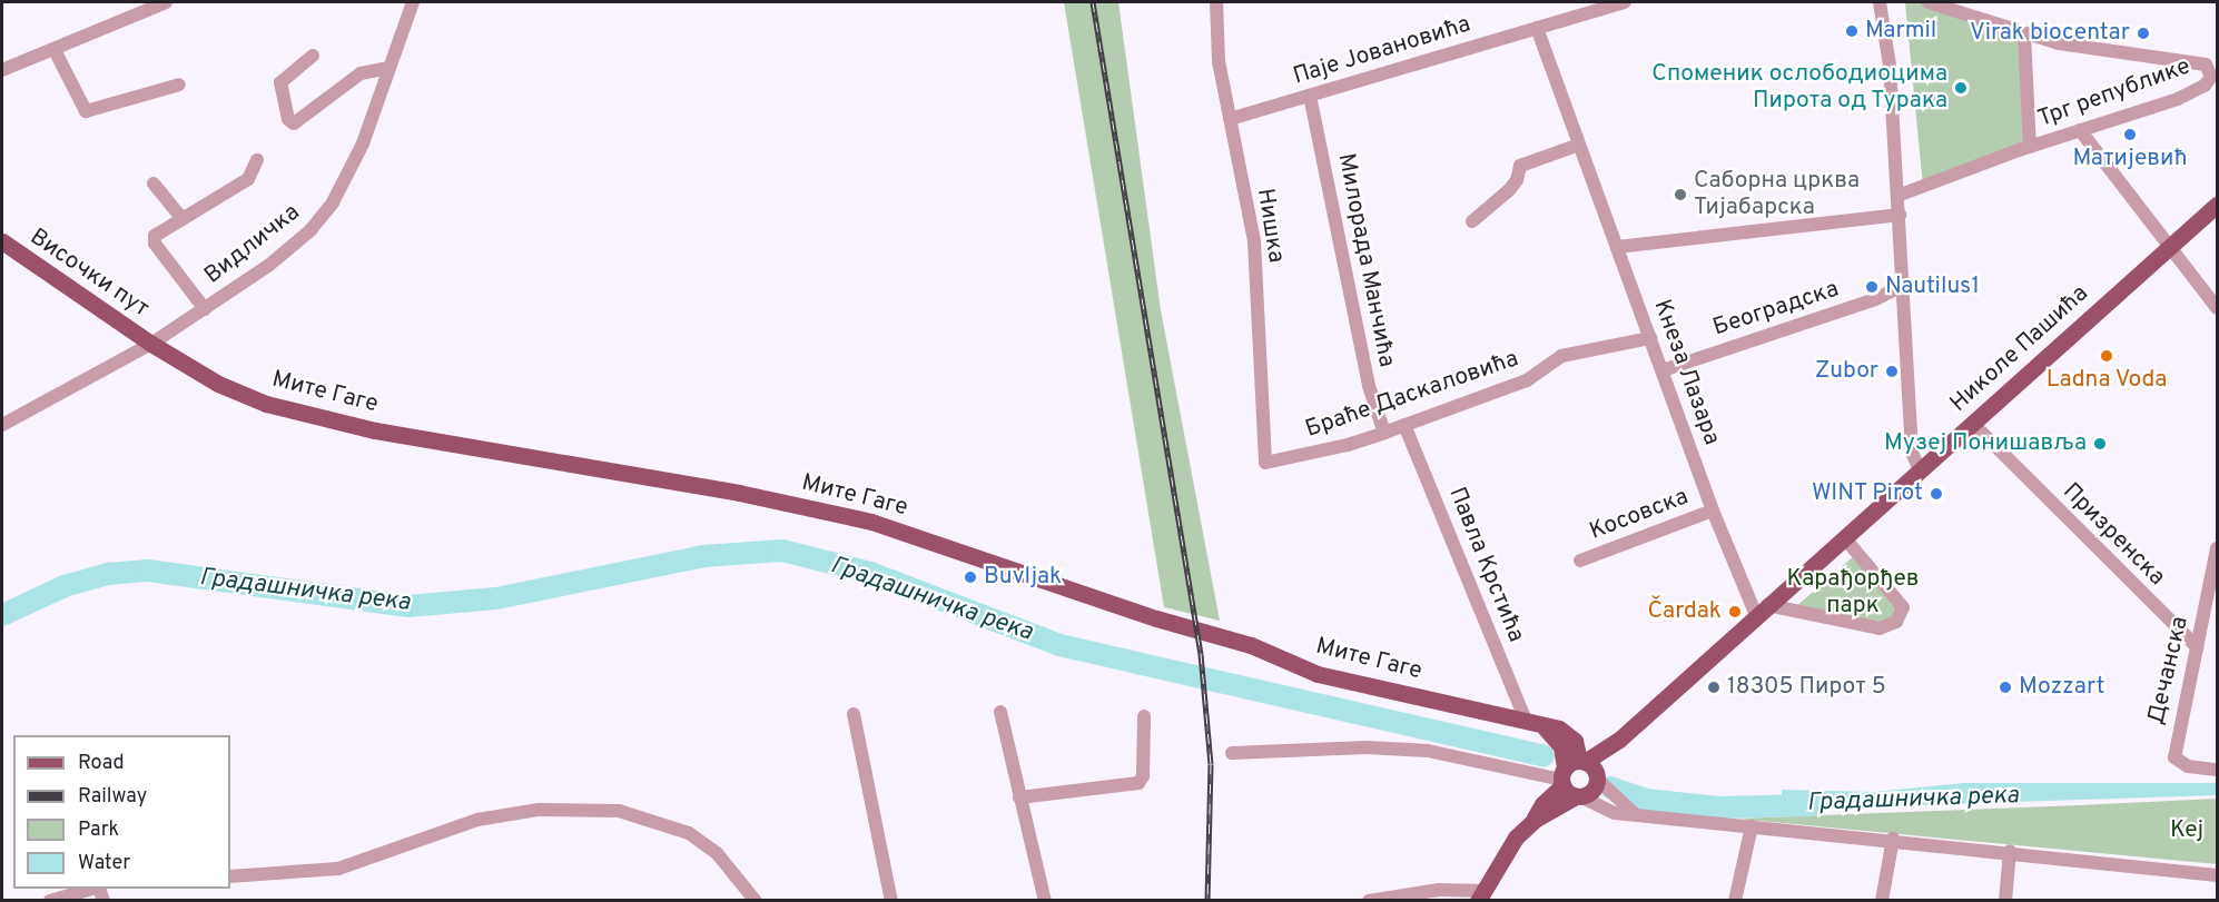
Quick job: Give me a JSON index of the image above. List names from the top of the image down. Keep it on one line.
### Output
{"streets":{"main road":["Височки пут","Николе Пашића","Мите Гаге"],"street":["Паје Јовановића","Трг републике","Нишка","Видличка","Милорада Манчића","Београдска","Кнеза Лазара","Браће Даскаловића","Косовска","Призренска","Павла Крстића","Дечанска"]},"crossings":[["Паје Јовановића","Нишка"],["Паје Јовановића","Милорада Манчића"],["Паје Јовановића","Кнеза Лазара"],["Нишка","Браће Даскаловића"],["Видличка","Височки пут"],["Видличка","Мите Гаге"],["Милорада Манчића","Браће Даскаловића"],["Височки пут","Мите Гаге"],["Београдска","Кнеза Лазара"],["Николе Пашића","Кнеза Лазара"],["Николе Пашића","Мите Гаге"],["Николе Пашића","Призренска"],["Кнеза Лазара","Браће Даскаловића"],["Кнеза Лазара","Косовска"],["Мите Гаге","Павла Крстића"],["Браће Даскаловића","Павла Крстића"],["Призренска","Дечанска"]],"water":["Градашничка река"],"parks":["Карађорђев парк","Кеј"],"places":["Marmil","Virak biocentar","Споменик ослободиоцима Пирота од Турака","Матијевић","Саборна црква Тијабарска","Nautilus1","Ladna Voda","Zubor","Музеј Понишавља","WINT Pirot","Buvljak","Čardak","18305 Пирот 5","Mozzart"],"legend":["Road","Railway","Park","Water"]}
